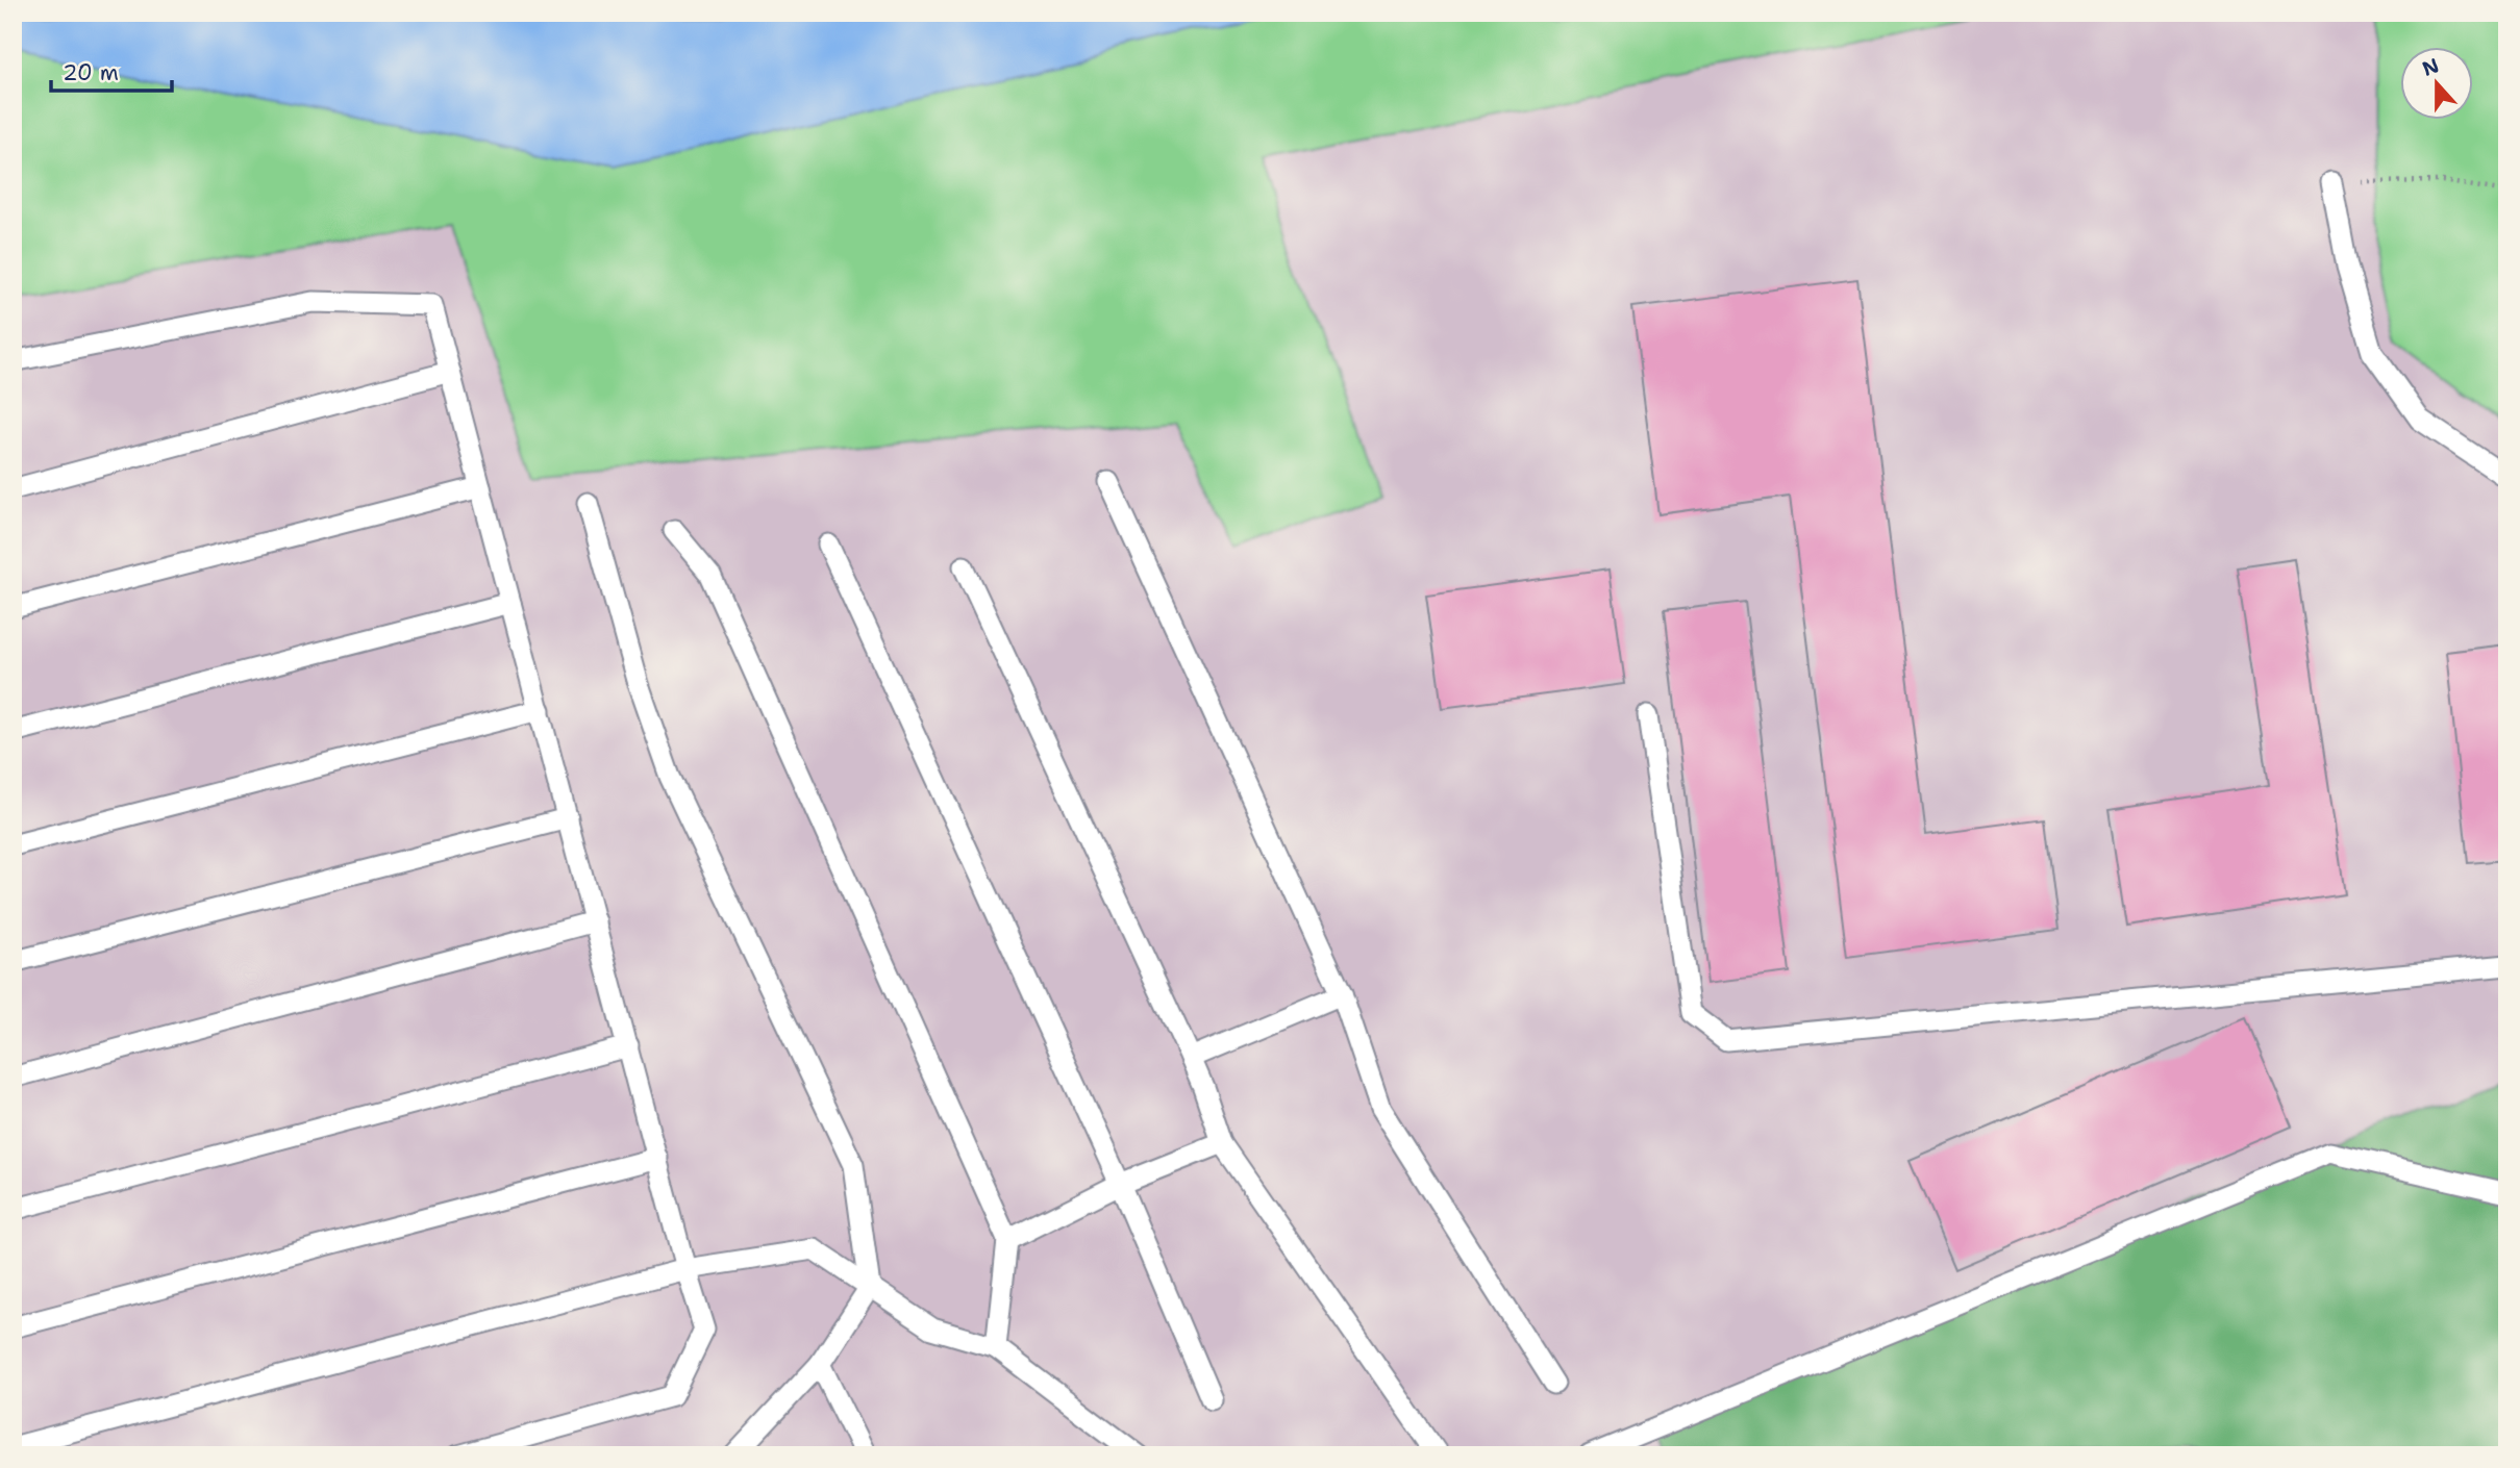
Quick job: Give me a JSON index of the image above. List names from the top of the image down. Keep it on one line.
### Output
{"scale_bar":"20 m","north":"top"}
